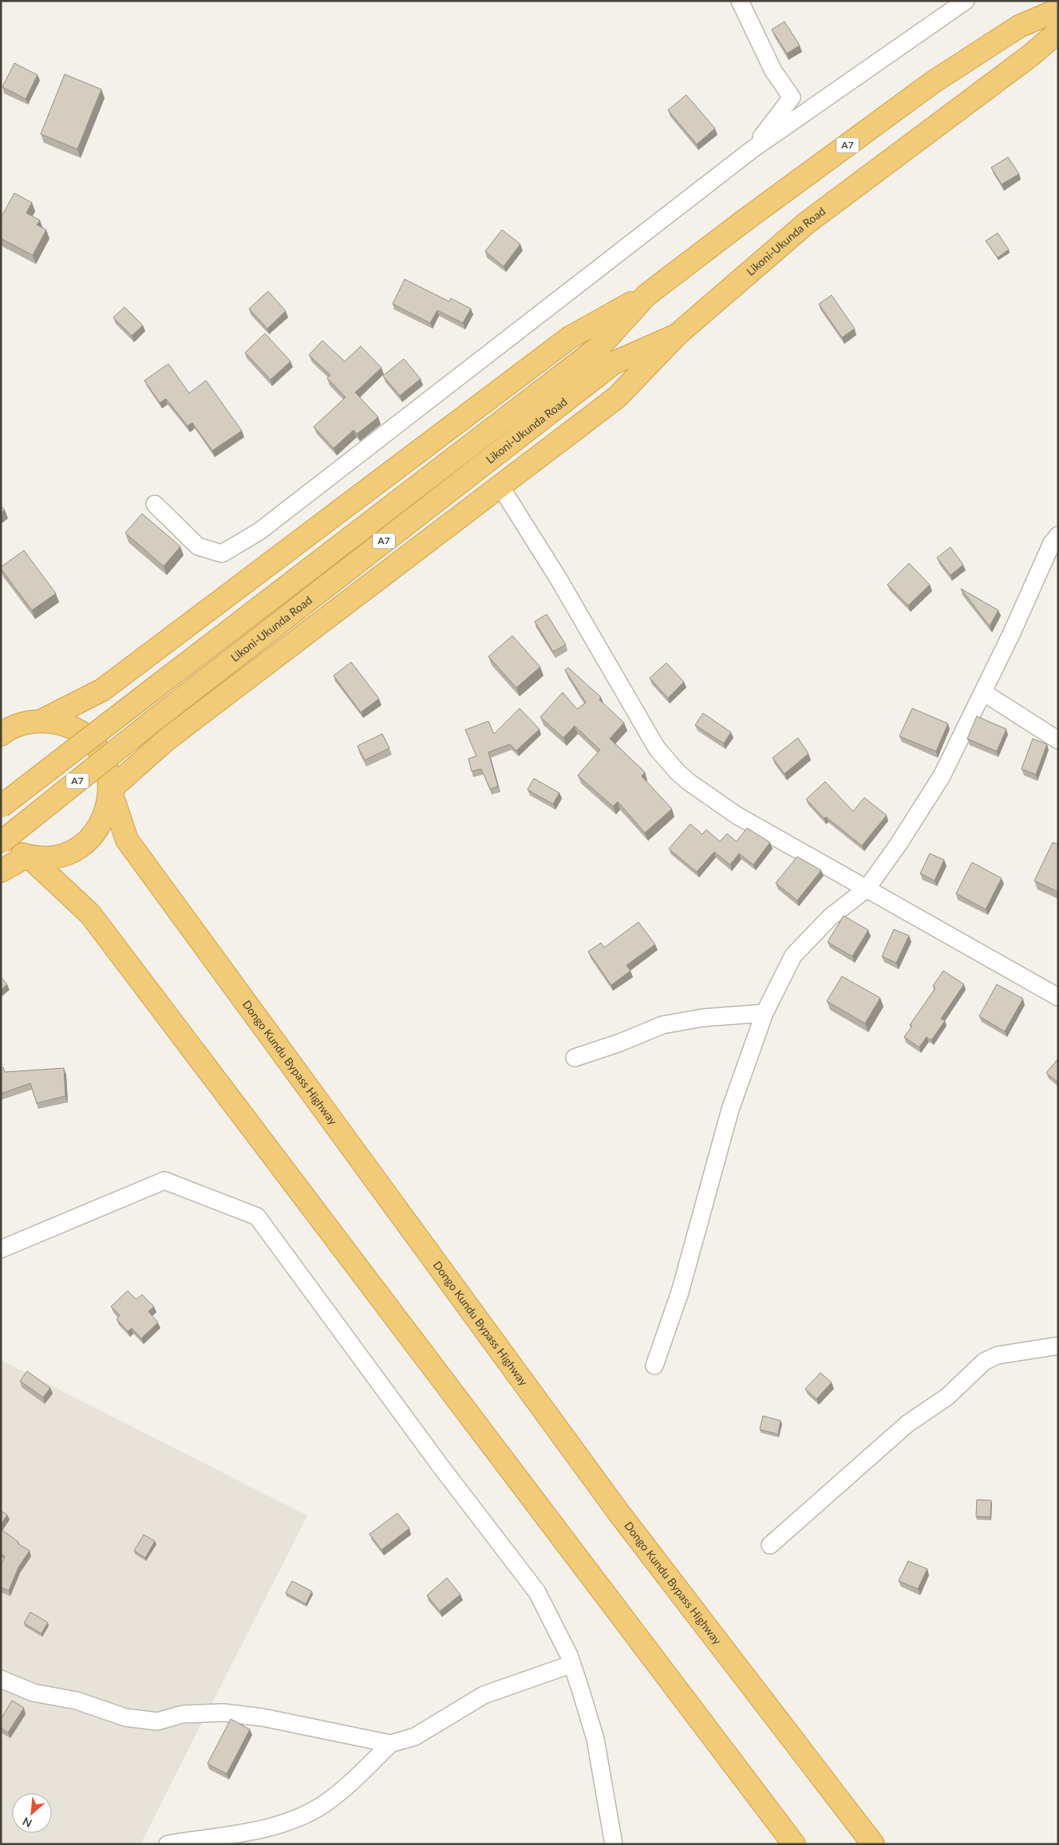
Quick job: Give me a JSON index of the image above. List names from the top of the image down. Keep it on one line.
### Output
{"streets":{"highway":["A7","Likoni-Ukunda Road","Dongo Kundu Bypass Highway"]},"north":"bottom left"}
